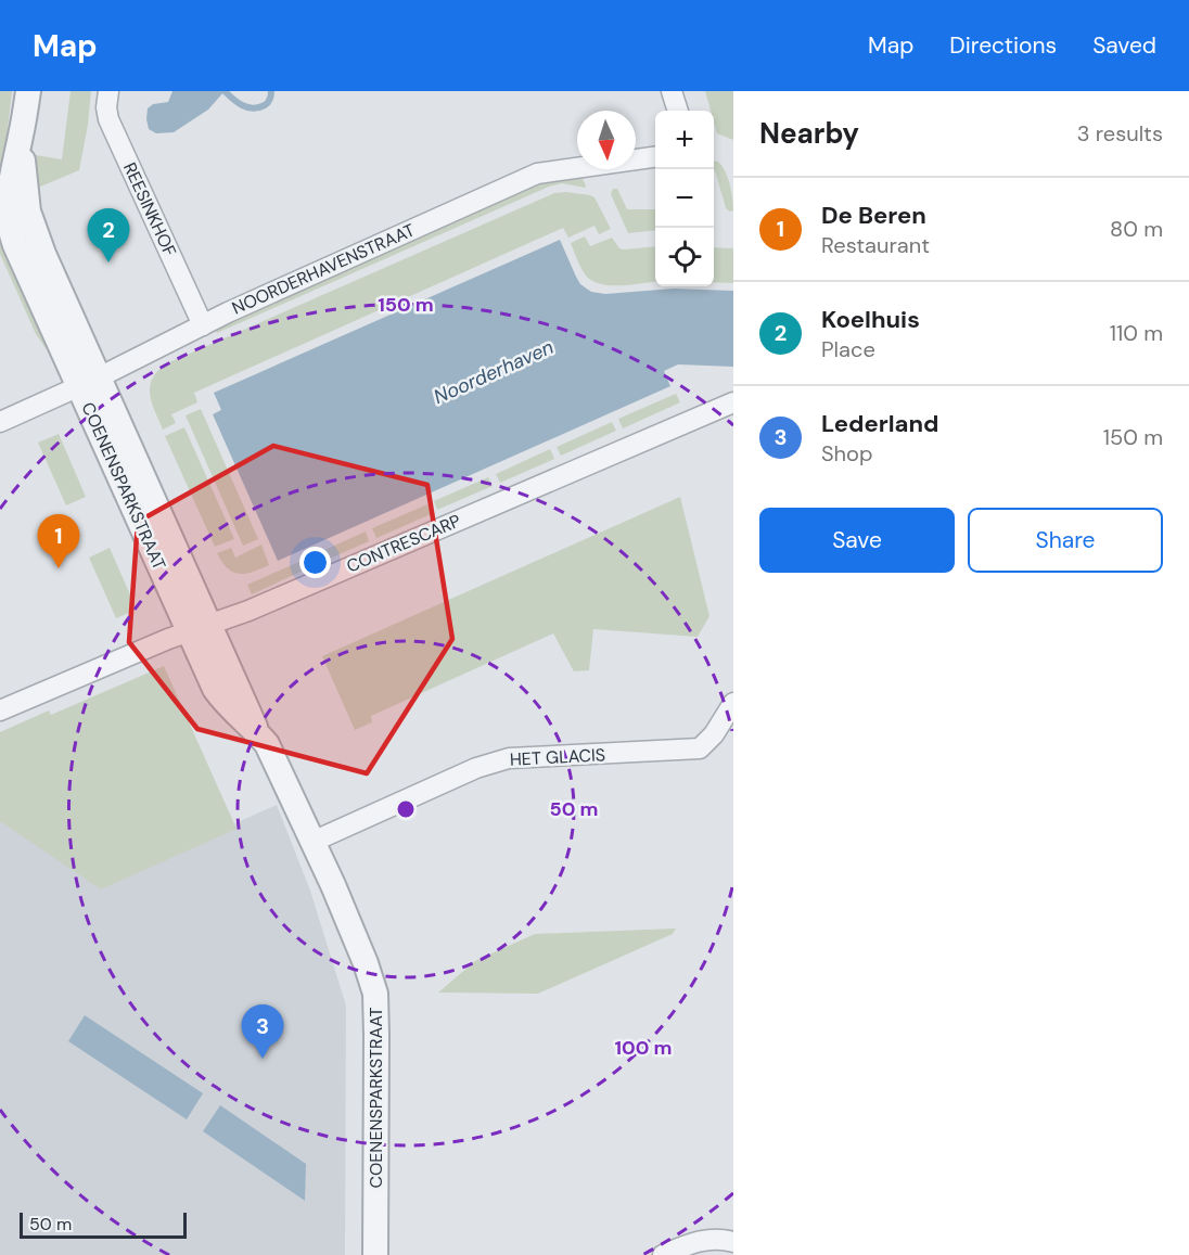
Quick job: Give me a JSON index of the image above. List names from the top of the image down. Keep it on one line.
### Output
{"streets":{"street":["REESINKHOF","NOORDERHAVENSTRAAT","COENENSPARKSTRAAT","CONTRESCARP","HET GLACIS"]},"crossings":[["REESINKHOF","NOORDERHAVENSTRAAT"],["NOORDERHAVENSTRAAT","COENENSPARKSTRAAT"],["COENENSPARKSTRAAT","CONTRESCARP"],["COENENSPARKSTRAAT","HET GLACIS"]],"water":["Noorderhaven"],"scale_bar":"50 m","north":"bottom","page":{"header":"Map","nav":["Map","Directions","Saved"],"heading":["Nearby","3 results"],"map_buttons":["+","−"],"list":[{"mark":"1","name":"De Beren","note":"Restaurant","value":"80 m"},{"mark":"2","name":"Koelhuis","note":"Place","value":"110 m"},{"mark":"3","name":"Lederland","note":"Shop","value":"150 m"}],"pins":["2","1","3"],"buttons":["Save","Share"],"scale":"50 m"},"rings":["150 m","50 m","100 m"]}
